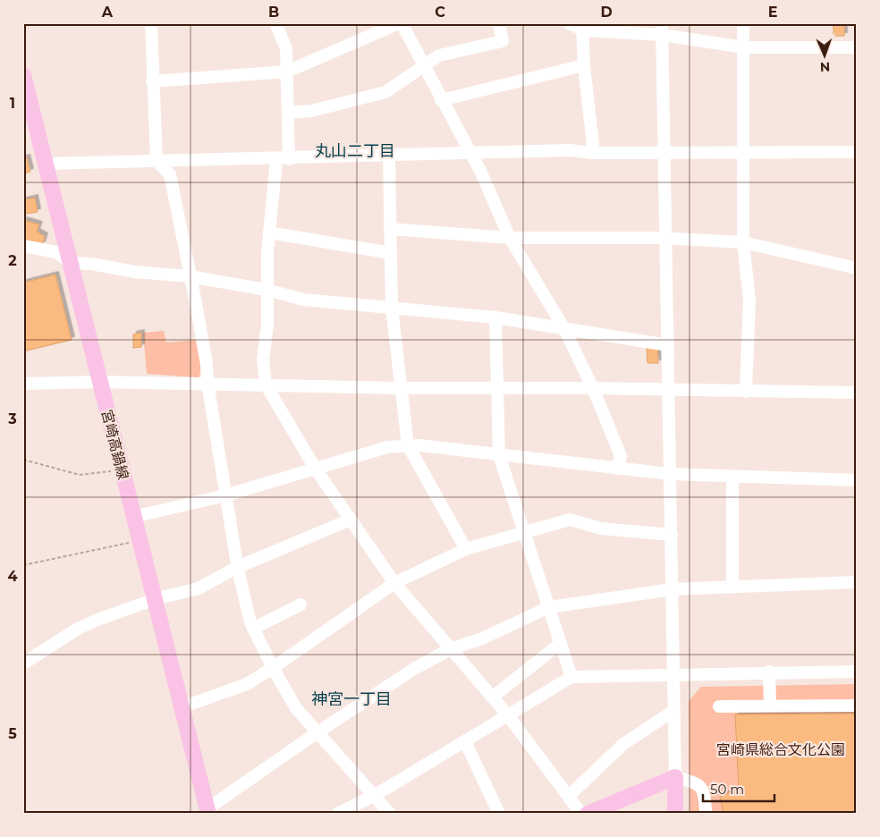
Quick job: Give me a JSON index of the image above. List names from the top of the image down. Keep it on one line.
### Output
{"streets":{"main road":["宮崎高鍋線"]},"districts":["丸山二丁目","神宮一丁目"],"parks":["宮崎県総合文化公園"],"scale_bar":"50 m","north":"bottom","grid":{"columns":["A","B","C","D","E"],"rows":["1","2","3","4","5"]}}
